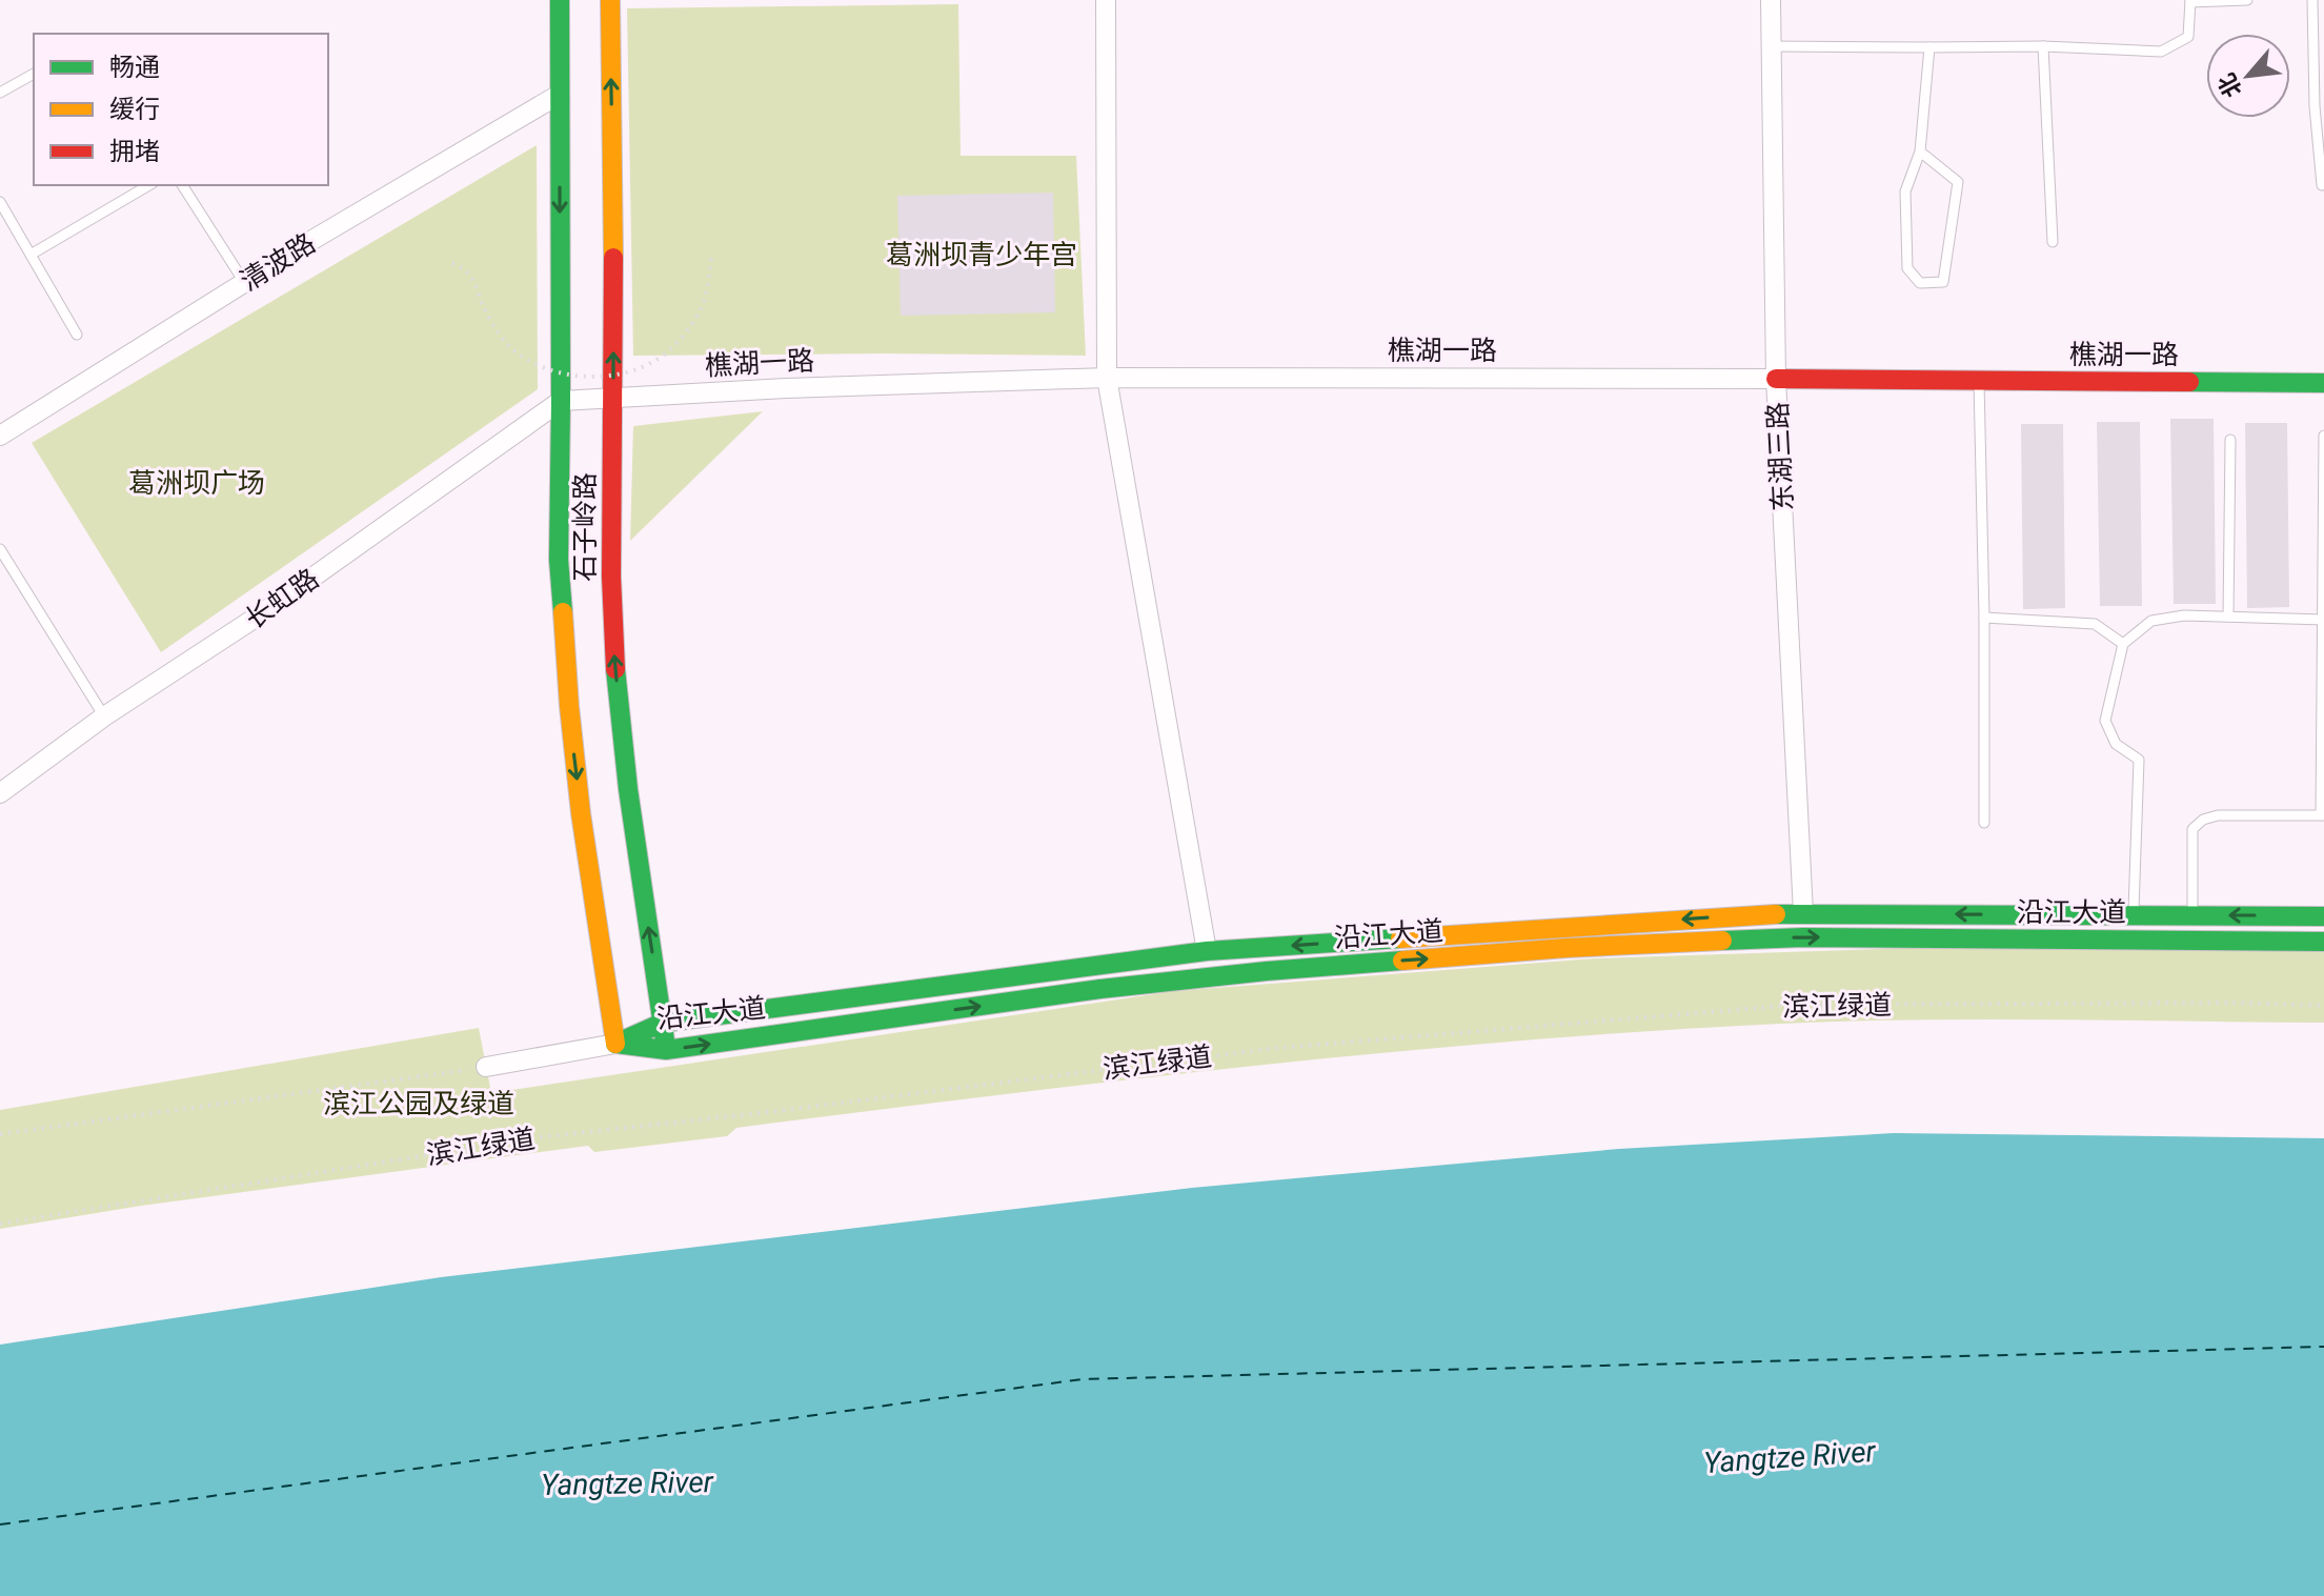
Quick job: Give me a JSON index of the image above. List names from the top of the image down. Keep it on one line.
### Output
{"streets":{"main road":["樵湖一路","石子岭路","沿江大道"],"street":["清波路","东湖三路","长虹路"],"path":["滨江绿道"]},"crossings":[["清波路","石子岭路"],["樵湖一路","东湖三路"],["樵湖一路","石子岭路"],["樵湖一路","长虹路"],["东湖三路","沿江大道"],["石子岭路","长虹路"],["石子岭路","沿江大道"]],"water":["Yangtze River"],"parks":["葛洲坝青少年宫","葛洲坝广场","滨江公园及绿道"],"legend":["畅通","缓行","拥堵"],"north":"bottom left"}
